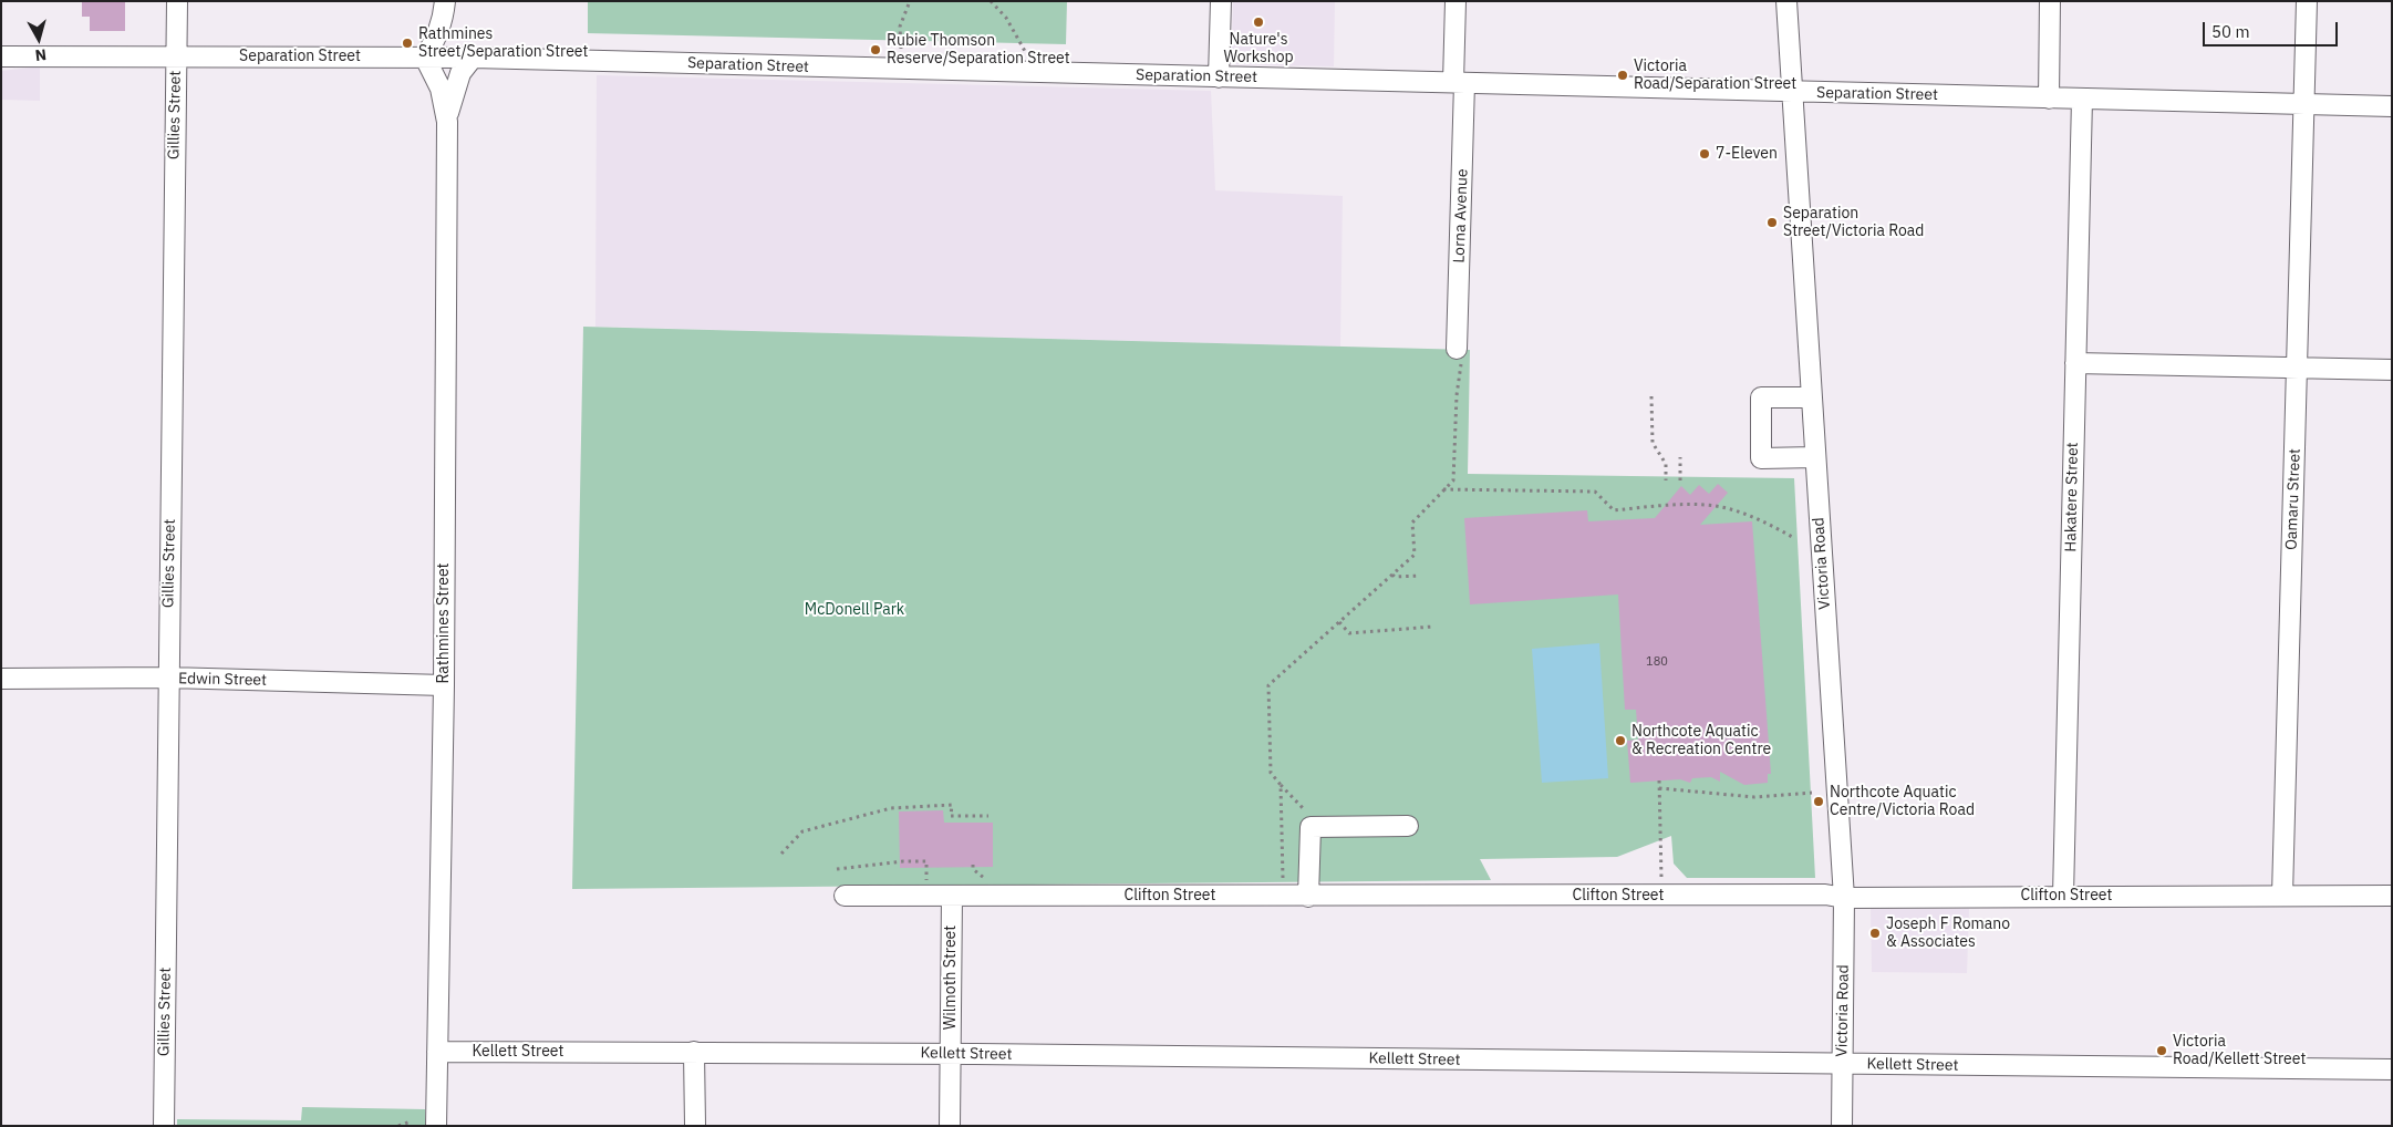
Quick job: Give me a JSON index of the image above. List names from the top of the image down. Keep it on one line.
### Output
{"streets":{"street":["Separation Street","Gillies Street","Lorna Avenue","Hakatere Street","Oamaru Street","Victoria Road","Rathmines Street","Edwin Street","Clifton Street","Wilmoth Street","Kellett Street"]},"crossings":[["Separation Street","Gillies Street"],["Separation Street","Lorna Avenue"],["Separation Street","Hakatere Street"],["Separation Street","Oamaru Street"],["Separation Street","Victoria Road"],["Separation Street","Rathmines Street"],["Gillies Street","Edwin Street"],["Hakatere Street","Clifton Street"],["Oamaru Street","Clifton Street"],["Victoria Road","Clifton Street"],["Victoria Road","Kellett Street"],["Rathmines Street","Edwin Street"],["Rathmines Street","Kellett Street"],["Clifton Street","Wilmoth Street"],["Wilmoth Street","Kellett Street"]],"parks":["McDonell Park"],"places":["Nature's Workshop","Rathmines Street/Separation Street","Rubie Thomson Reserve/Separation Street","Victoria Road/Separation Street","7-Eleven","Separation Street/Victoria Road","Northcote Aquatic & Recreation Centre","Northcote Aquatic Centre/Victoria Road","Joseph F Romano & Associates","Victoria Road/Kellett Street"],"house_numbers":["180"],"scale_bar":"50 m","north":"bottom"}
